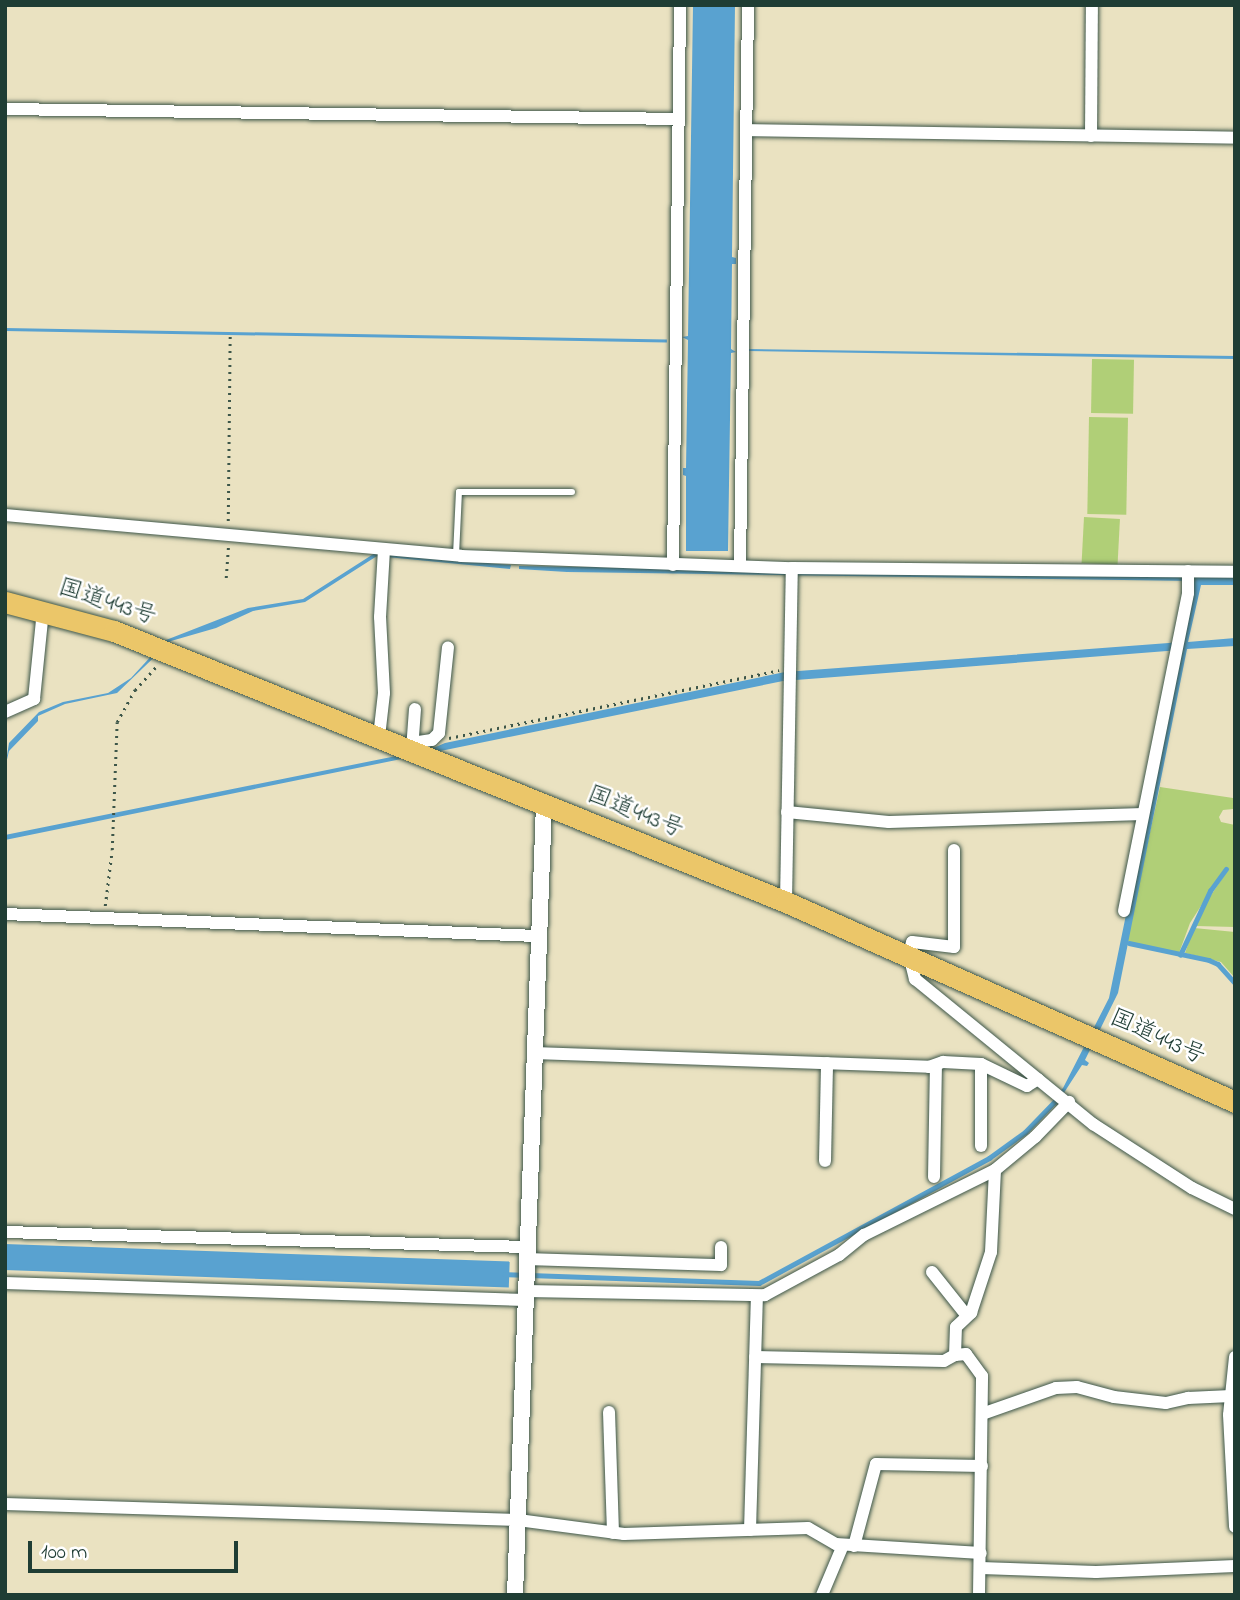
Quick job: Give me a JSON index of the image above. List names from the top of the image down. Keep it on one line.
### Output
{"streets":{"highway":["国道443号"]},"scale_bar":"100 m"}
